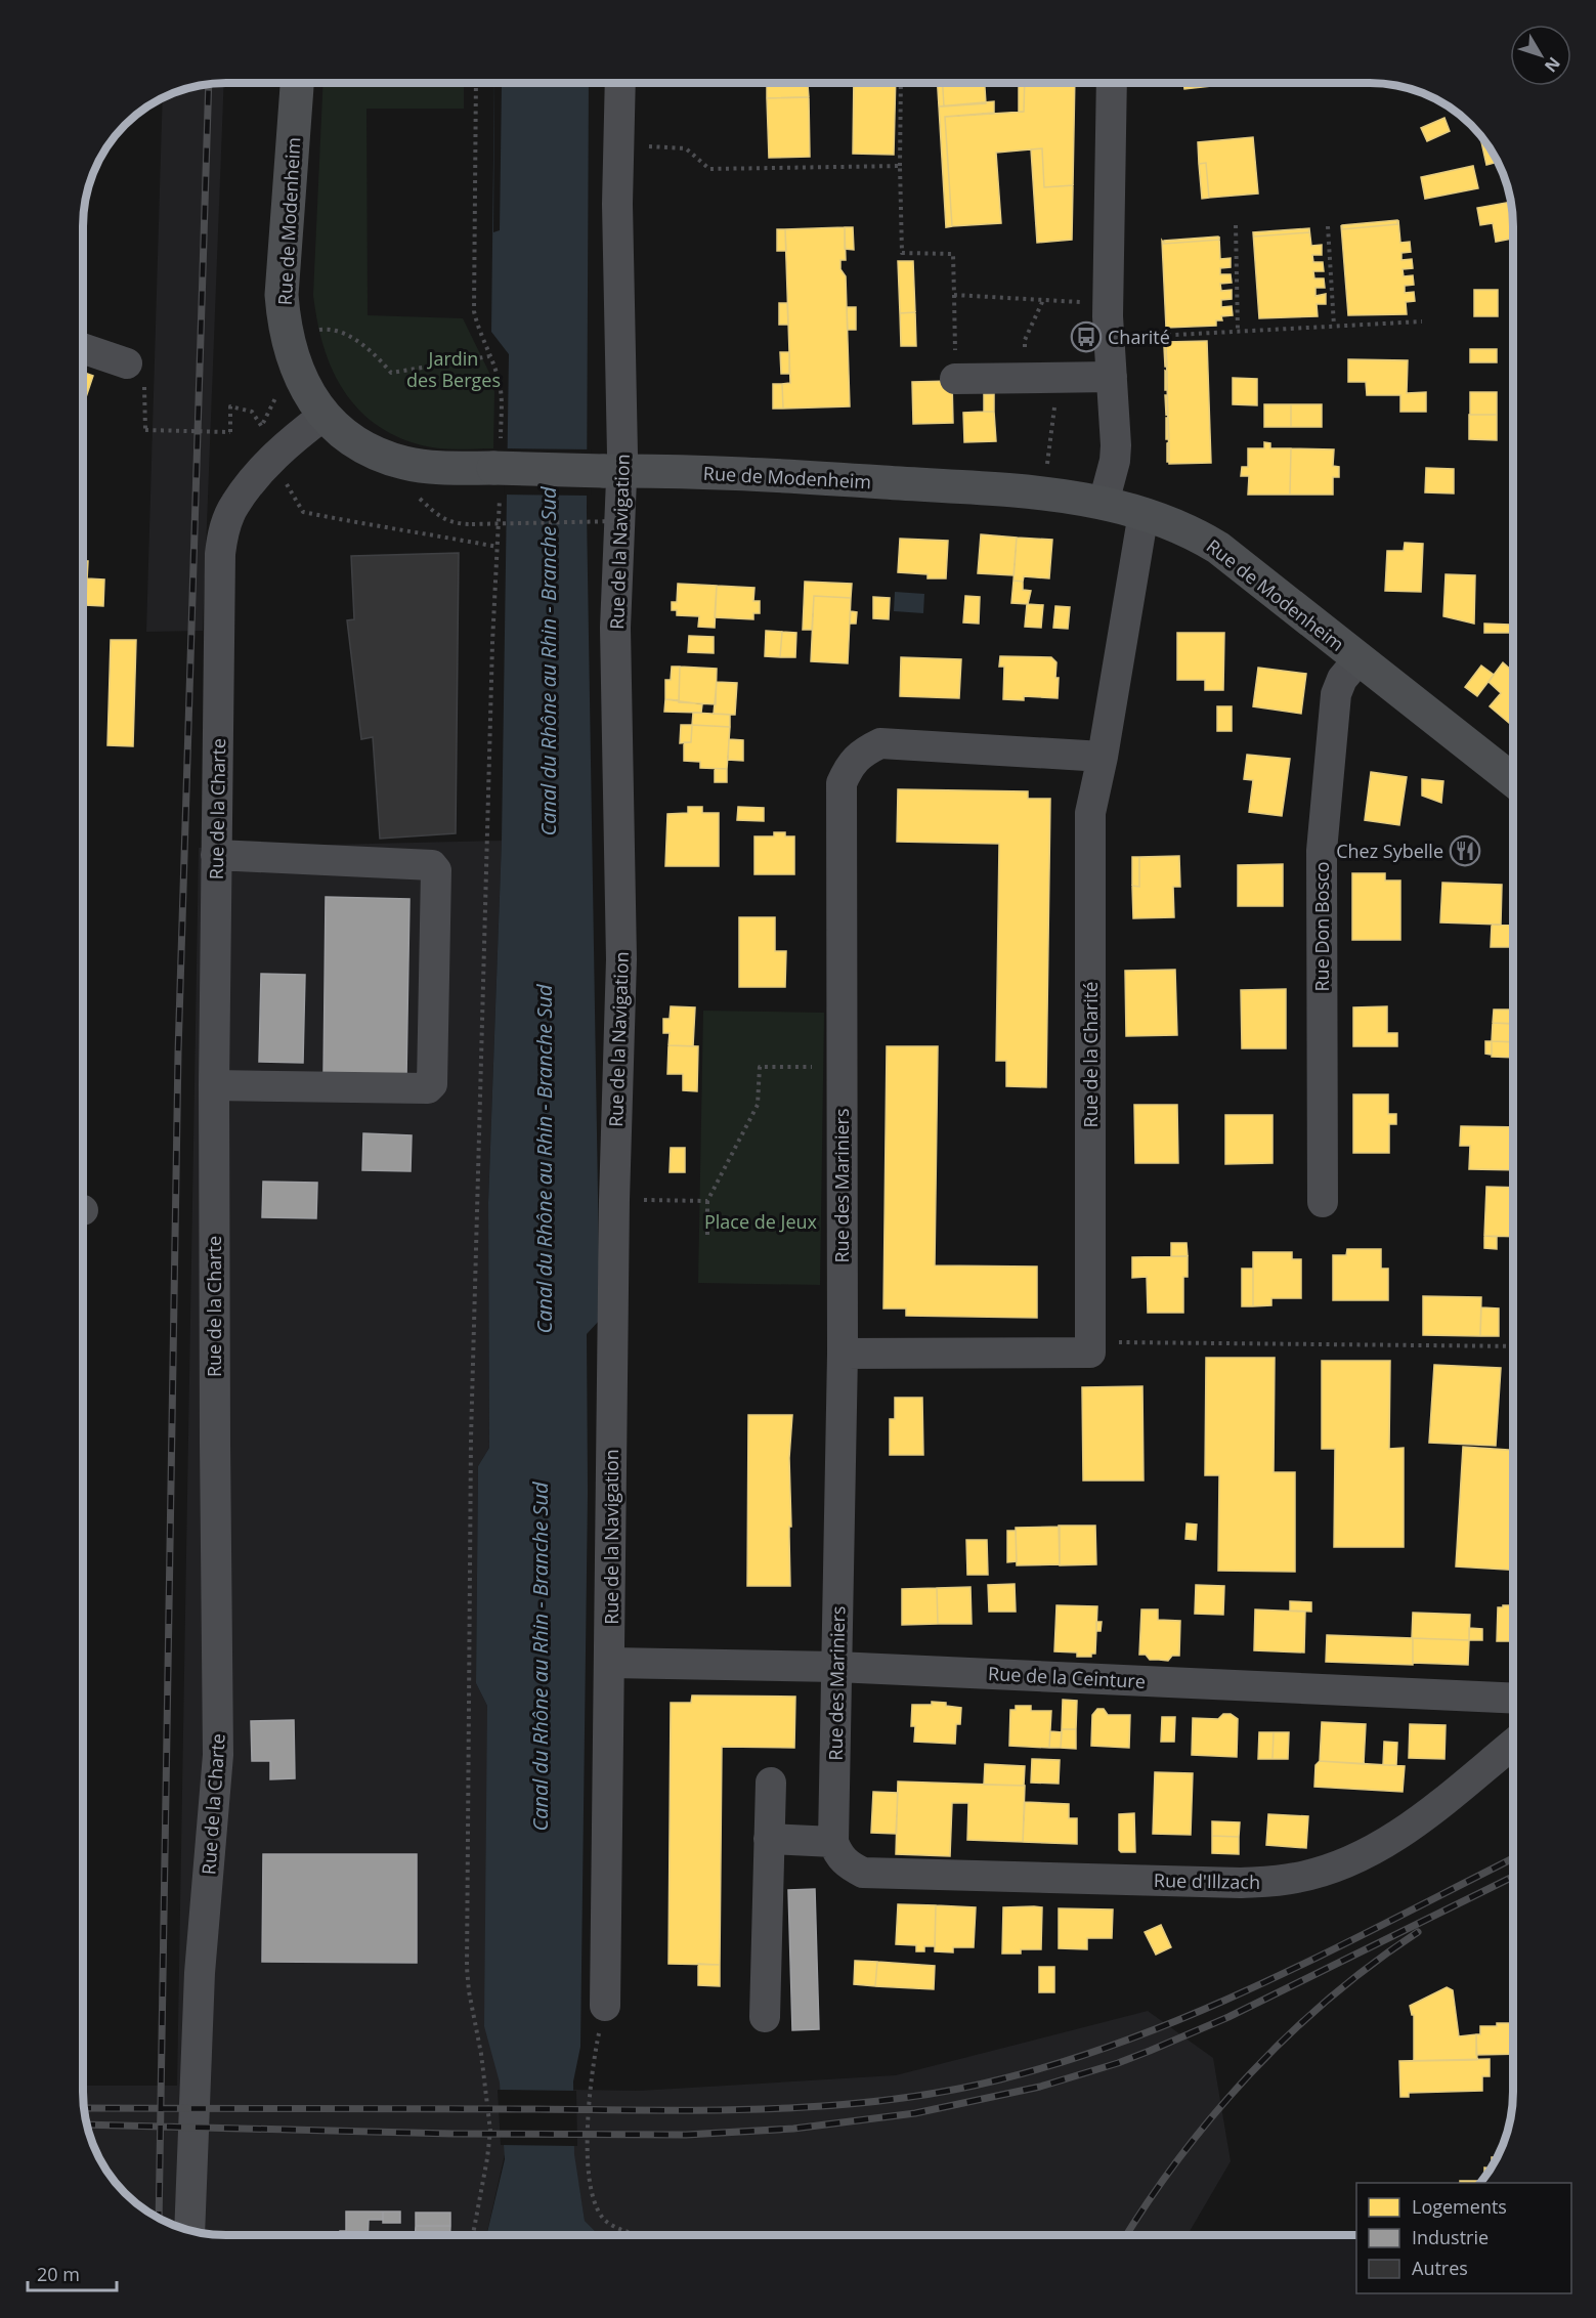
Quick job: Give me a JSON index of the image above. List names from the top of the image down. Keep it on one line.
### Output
{"streets":{"main road":["Rue de Modenheim"],"street":["Rue de la Navigation","Rue de la Charte","Rue Don Bosco","Rue de la Charité","Rue des Mariniers","Rue de la Ceinture","Rue d'Illzach"]},"crossings":[["Rue de Modenheim","Rue de la Navigation"],["Rue de Modenheim","Rue de la Charte"],["Rue de Modenheim","Rue Don Bosco"],["Rue de Modenheim","Rue de la Charité"],["Rue de la Navigation","Rue de la Ceinture"],["Rue de la Charité","Rue des Mariniers"],["Rue des Mariniers","Rue de la Ceinture"],["Rue des Mariniers","Rue d'Illzach"]],"water":["Canal du Rhône au Rhin - Branche Sud"],"parks":["Jardin des Berges","Place de Jeux"],"places":{"bus stop":["Charité"],"restaurant":["Chez Sybelle"]},"legend":["Logements","Industrie","Autres"],"scale_bar":"20 m","north":"bottom right"}
